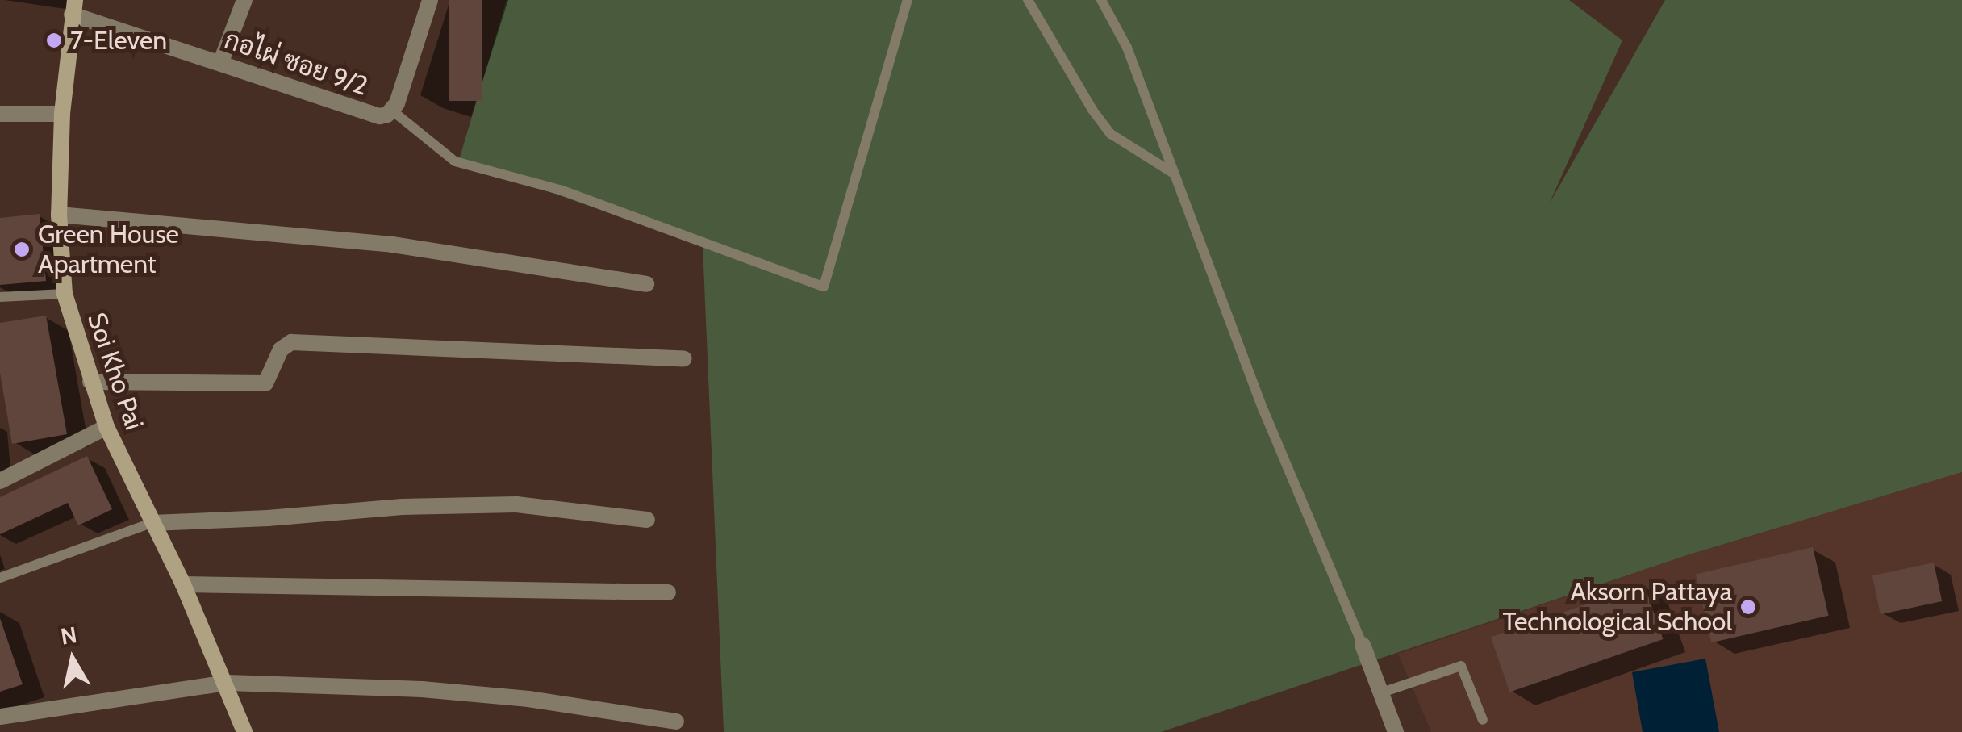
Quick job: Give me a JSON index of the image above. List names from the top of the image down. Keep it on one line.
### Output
{"streets":{"street":["กอไผ่ ซอย 9/2","Soi Kho Pai"]},"crossings":[["กอไผ่ ซอย 9/2","Soi Kho Pai"]],"places":["7-Eleven","Green House Apartment","Aksorn Pattaya Technological School"],"north":"top"}
